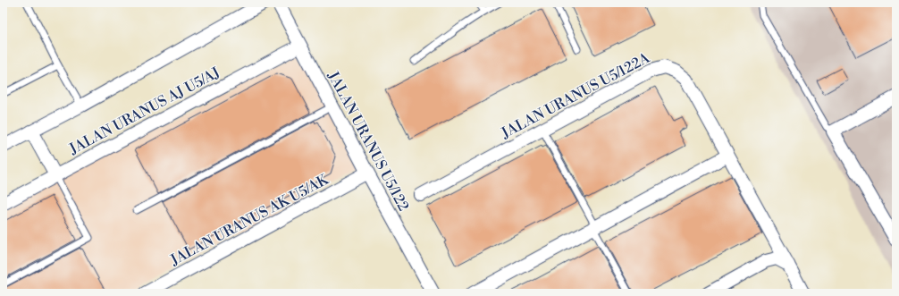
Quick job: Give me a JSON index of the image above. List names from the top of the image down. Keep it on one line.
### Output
{"streets":{"street":["JALAN URANUS U5/122A","JALAN URANUS AJ U5/AJ","JALAN URANUS U5/122","JALAN URANUS AK U5/AK"]},"crossings":[["JALAN URANUS AJ U5/AJ","JALAN URANUS U5/122"],["JALAN URANUS U5/122","JALAN URANUS AK U5/AK"]]}
